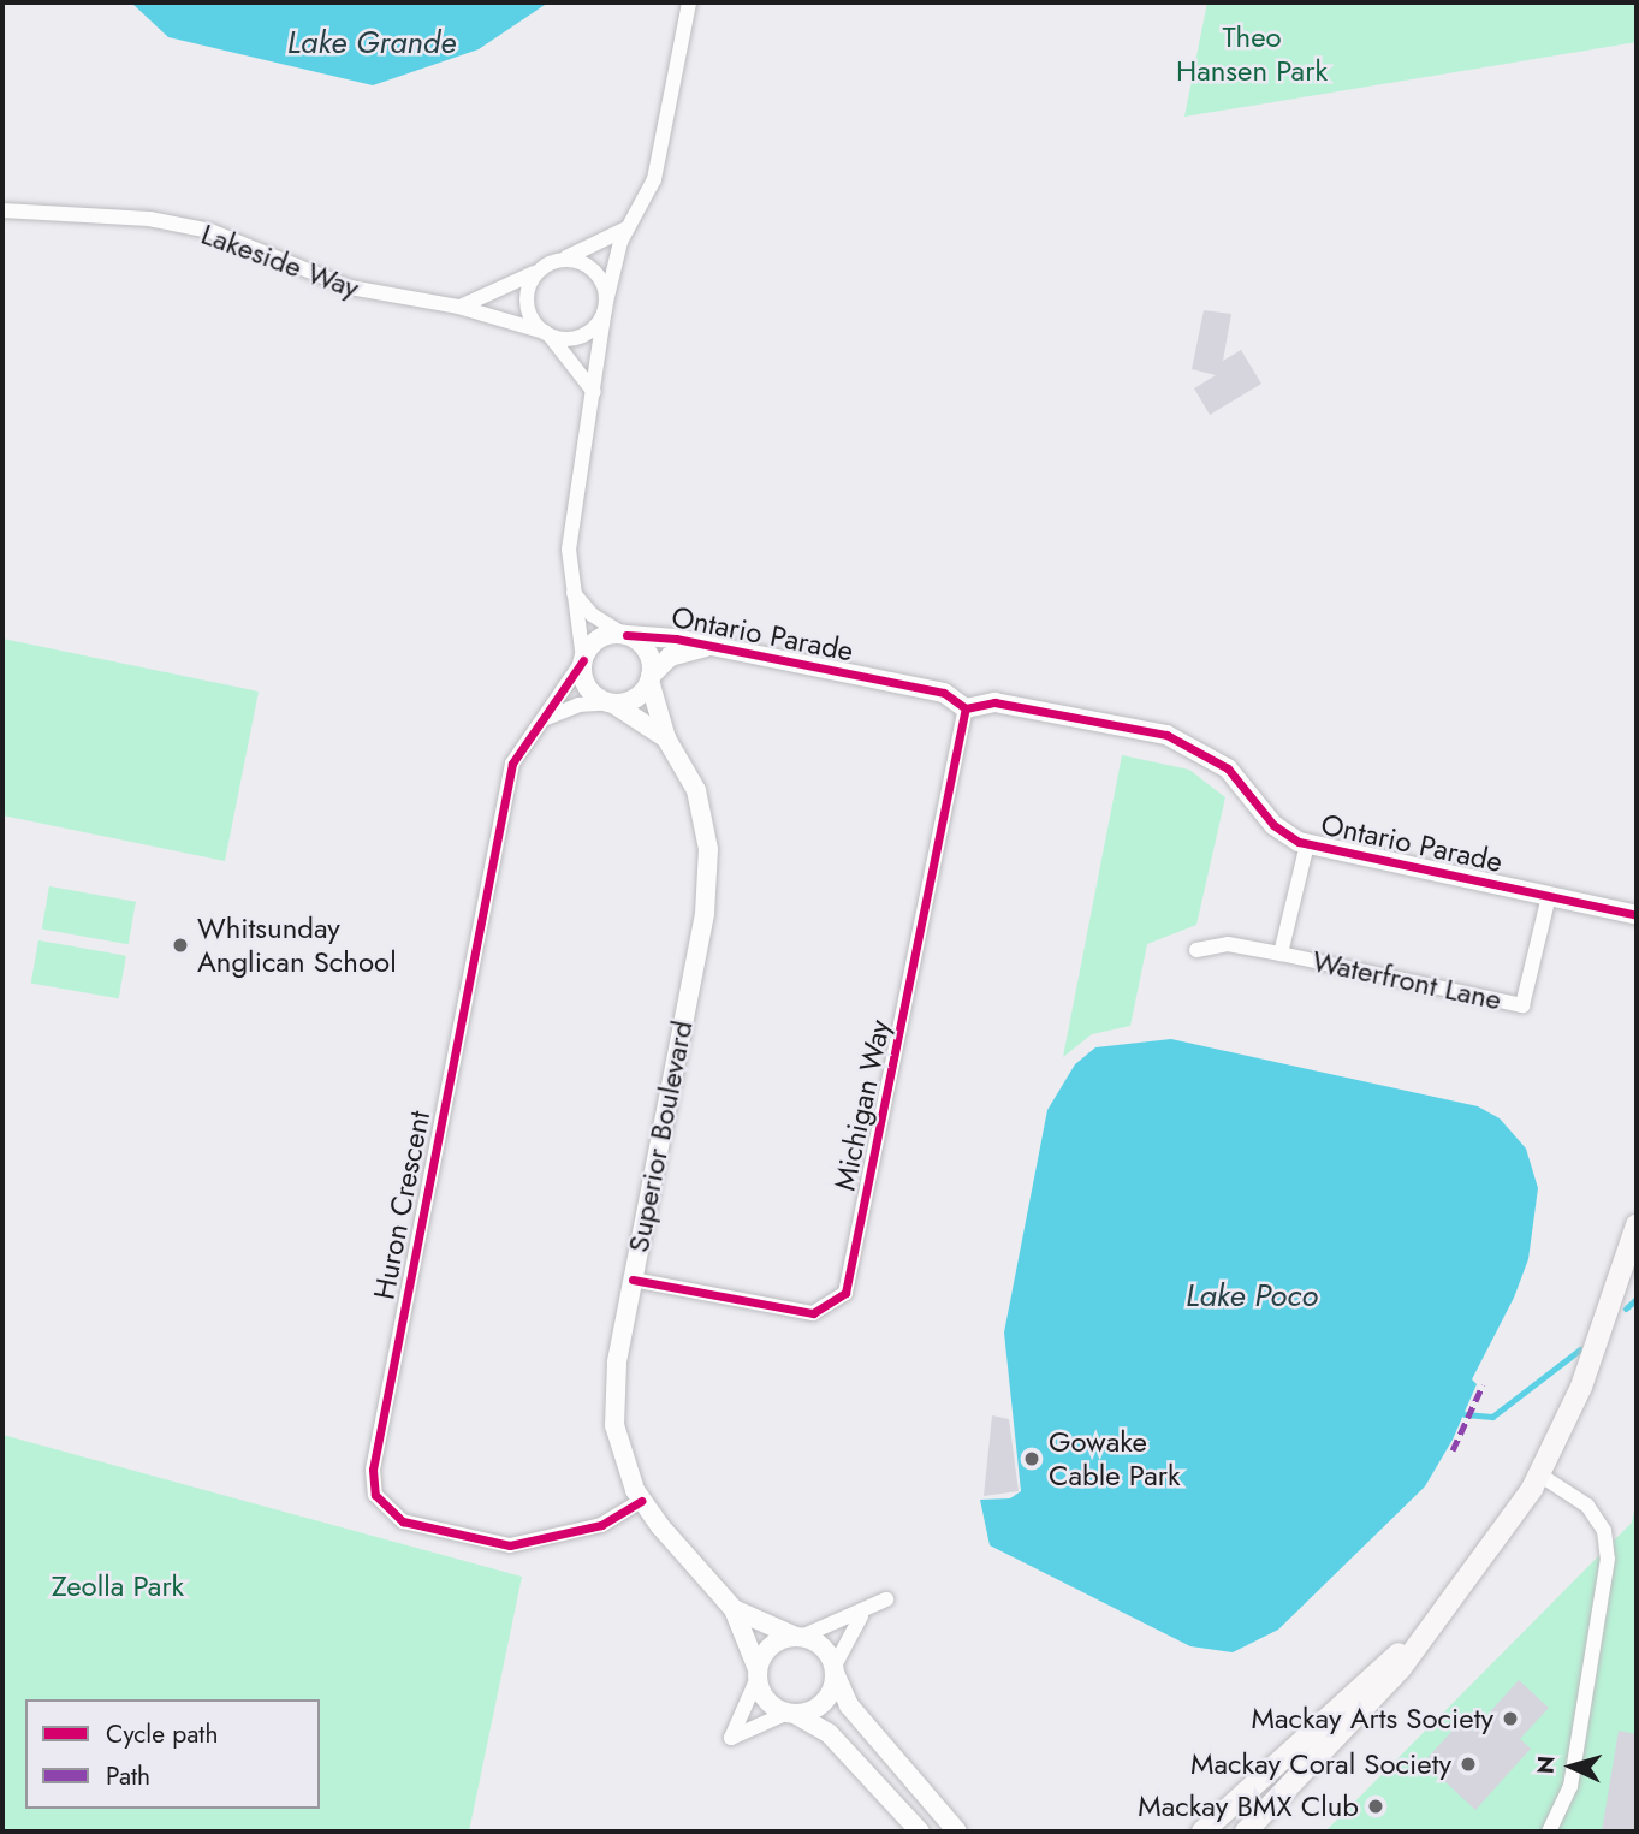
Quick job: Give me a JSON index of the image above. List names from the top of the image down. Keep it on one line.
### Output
{"streets":{"street":["Lakeside Way","Ontario Parade","Waterfront Lane","Michigan Way","Superior Boulevard","Huron Crescent"]},"crossings":[["Ontario Parade","Waterfront Lane"],["Ontario Parade","Michigan Way"],["Ontario Parade","Superior Boulevard"],["Ontario Parade","Huron Crescent"],["Michigan Way","Superior Boulevard"],["Superior Boulevard","Huron Crescent"]],"water":["Lake Grande","Lake Poco"],"parks":["Theo Hansen Park","Zeolla Park"],"places":["Whitsunday Anglican School","Gowake Cable Park","Mackay Arts Society","Mackay Coral Society","Mackay BMX Club"],"legend":["Cycle path","Path"],"north":"left"}
